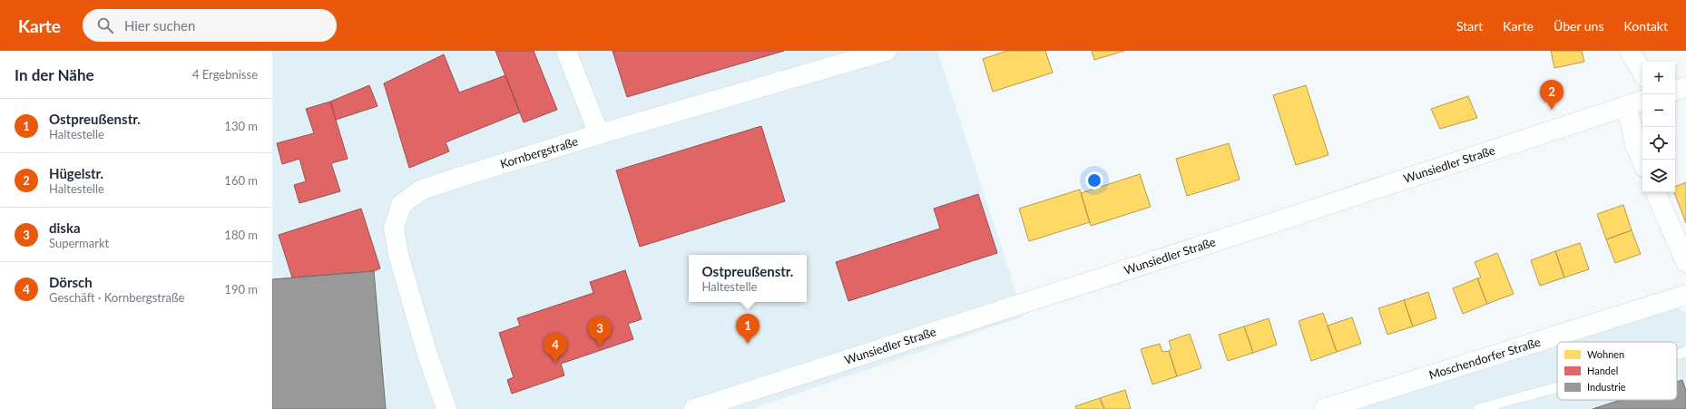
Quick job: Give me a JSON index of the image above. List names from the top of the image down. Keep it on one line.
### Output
{"streets":{"street":["Kornbergstraße","Wunsiedler Straße","Moschendorfer Straße"]},"legend":["Wohnen","Handel","Industrie"],"page":{"header":"Karte","search":"Hier suchen","nav":["Start","Karte","Über uns","Kontakt"],"heading":["In der Nähe","4 Ergebnisse"],"map_buttons":["+","−"],"pins":["2","1","3","4"],"list":[{"mark":"1","name":"Ostpreußenstr.","note":"Haltestelle","value":"130 m"},{"mark":"2","name":"Hügelstr.","note":"Haltestelle","value":"160 m"},{"mark":"3","name":"diska","note":"Supermarkt","value":"180 m"},{"mark":"4","name":"Dörsch","note":"Geschäft · Kornbergstraße","value":"190 m"}],"popup":["Ostpreußenstr.","Haltestelle"]}}
